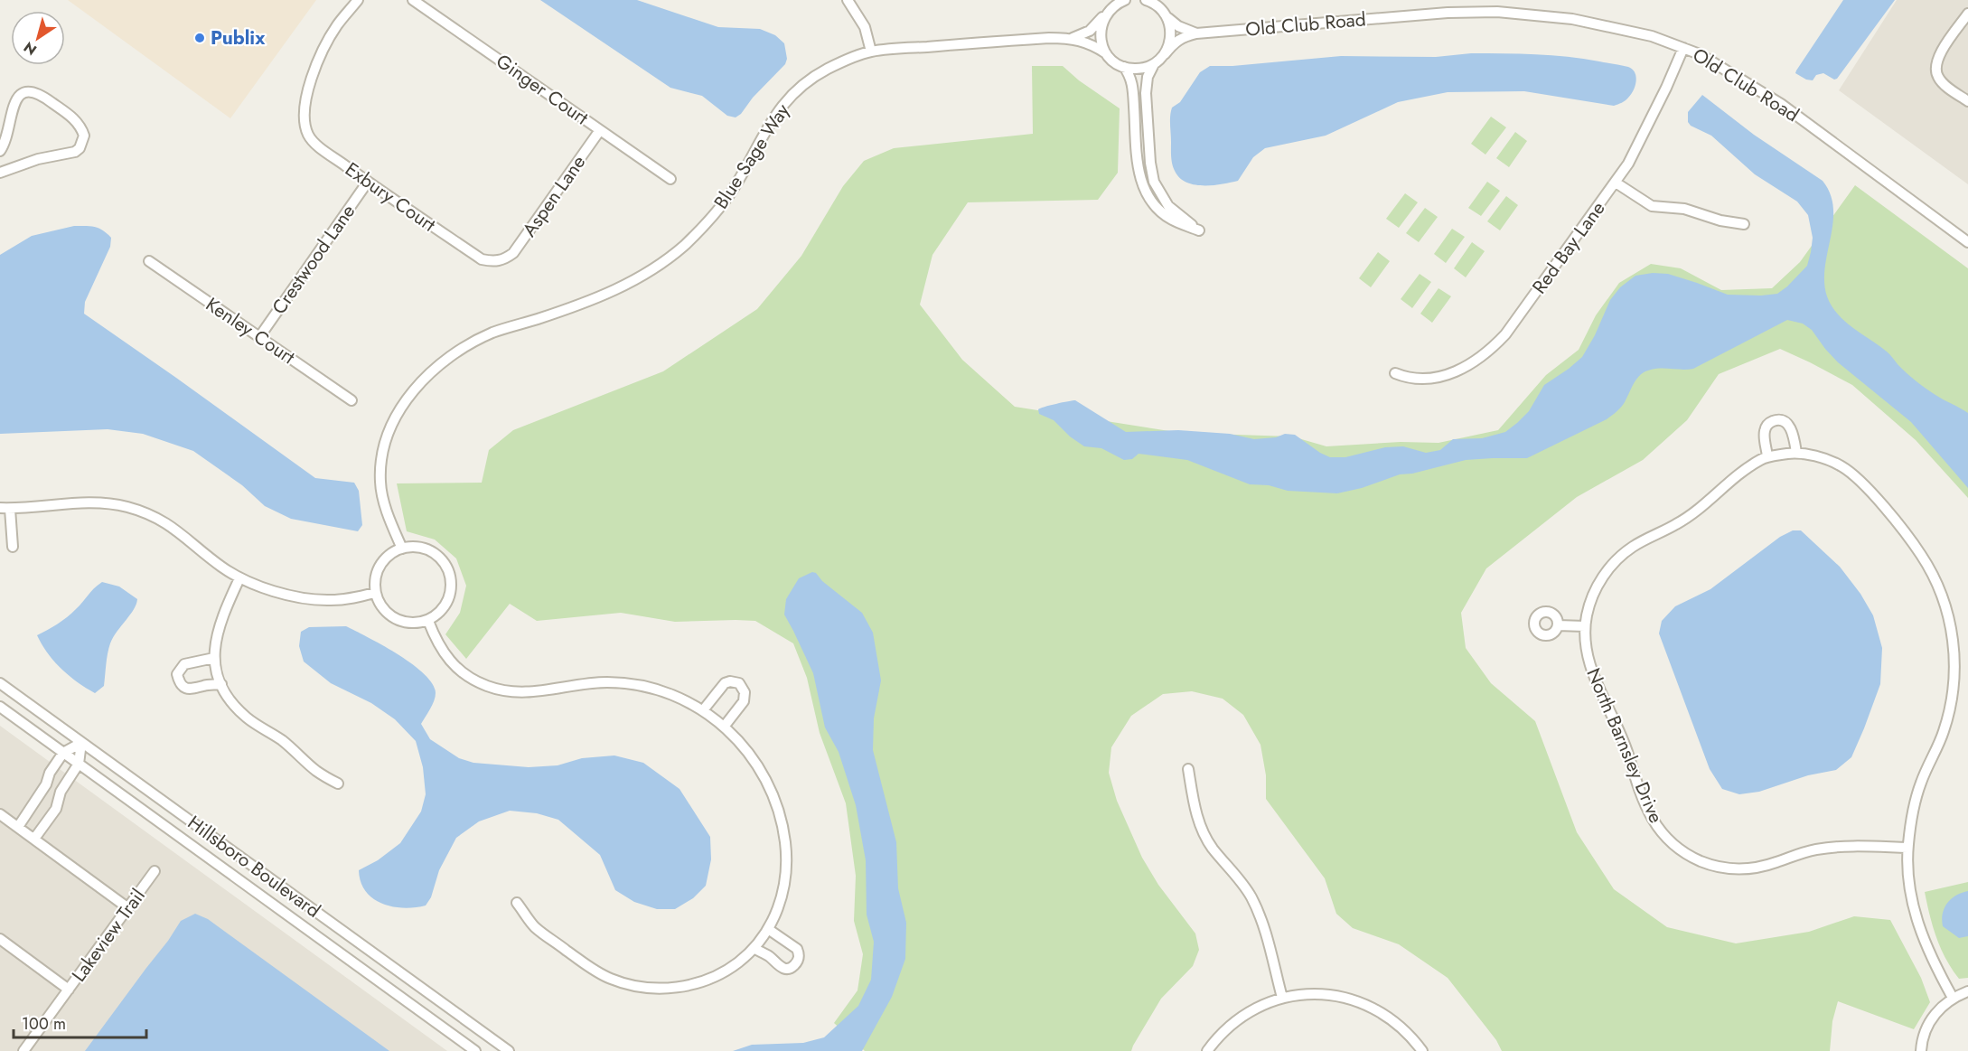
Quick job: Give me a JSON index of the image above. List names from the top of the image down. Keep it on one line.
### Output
{"streets":{"street":["Old Club Road","Ginger Court","Blue Sage Way","Aspen Lane","Exbury Court","Red Bay Lane","Crestwood Lane","Kenley Court","North Barnsley Drive","Hillsboro Boulevard","Lakeview Trail"]},"crossings":[["Old Club Road","Red Bay Lane"],["Ginger Court","Aspen Lane"],["Aspen Lane","Exbury Court"],["Exbury Court","Crestwood Lane"],["Crestwood Lane","Kenley Court"]],"places":["Publix"],"scale_bar":"100 m","north":"bottom left"}
